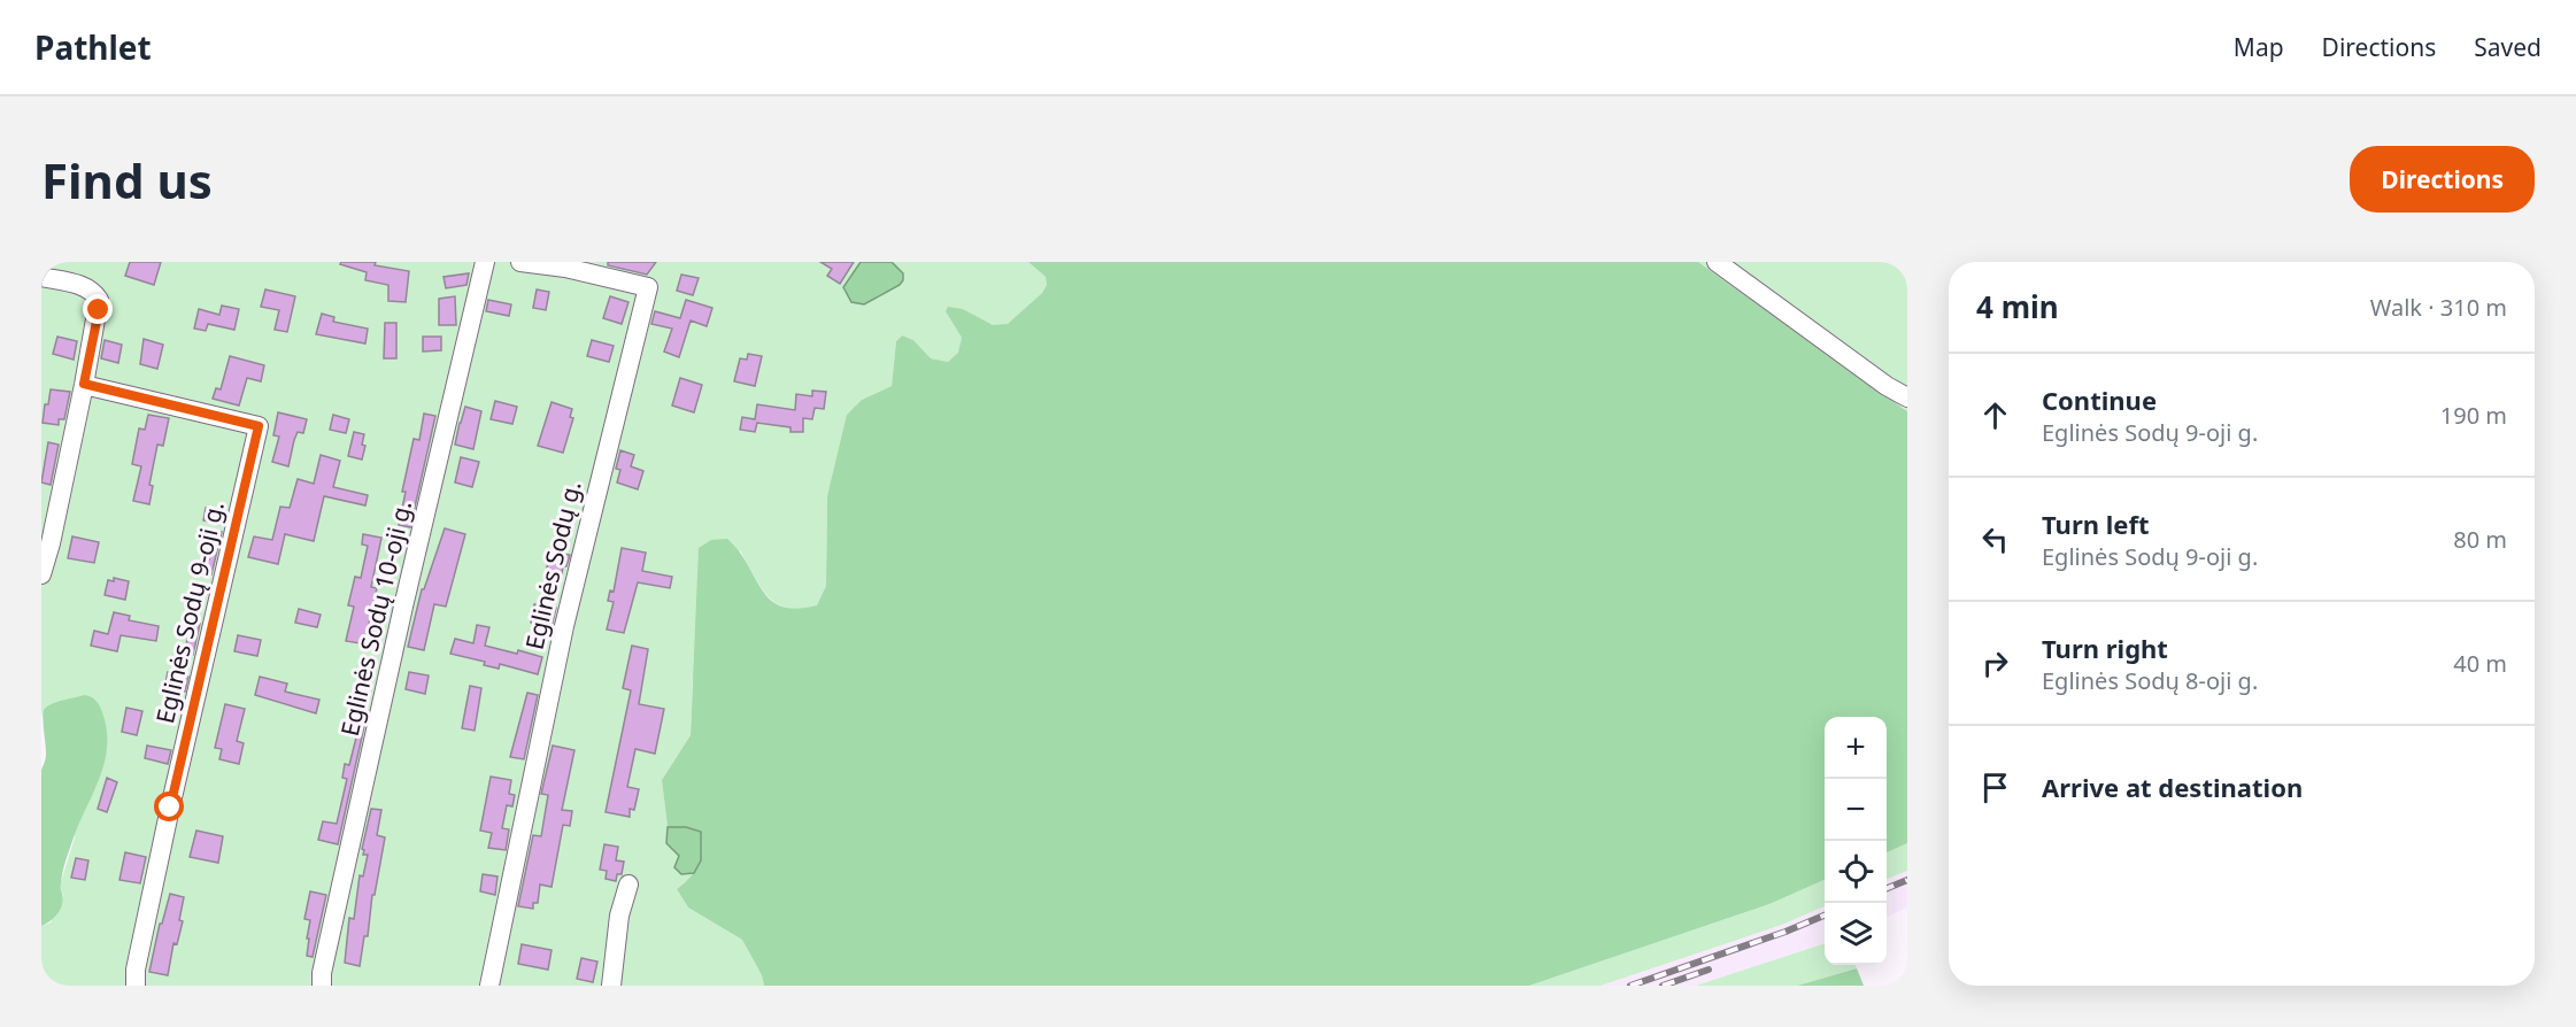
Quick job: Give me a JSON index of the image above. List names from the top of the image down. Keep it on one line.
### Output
{"streets":{"street":["Eglinės Sodų g.","Eglinės Sodų 9-oji g.","Eglinės Sodų 10-oji g."]},"page":{"header":"Pathlet","nav":["Map","Directions","Saved"],"buttons":"Directions","title":"Find us","heading":["4 min","Walk · 310 m"],"list":[["Continue","Eglinės Sodų 9-oji g.","190 m"],["Turn left","Eglinės Sodų 9-oji g.","80 m"],["Turn right","Eglinės Sodų 8-oji g.","40 m"],"Arrive at destination"],"map_buttons":["+","−"]}}
